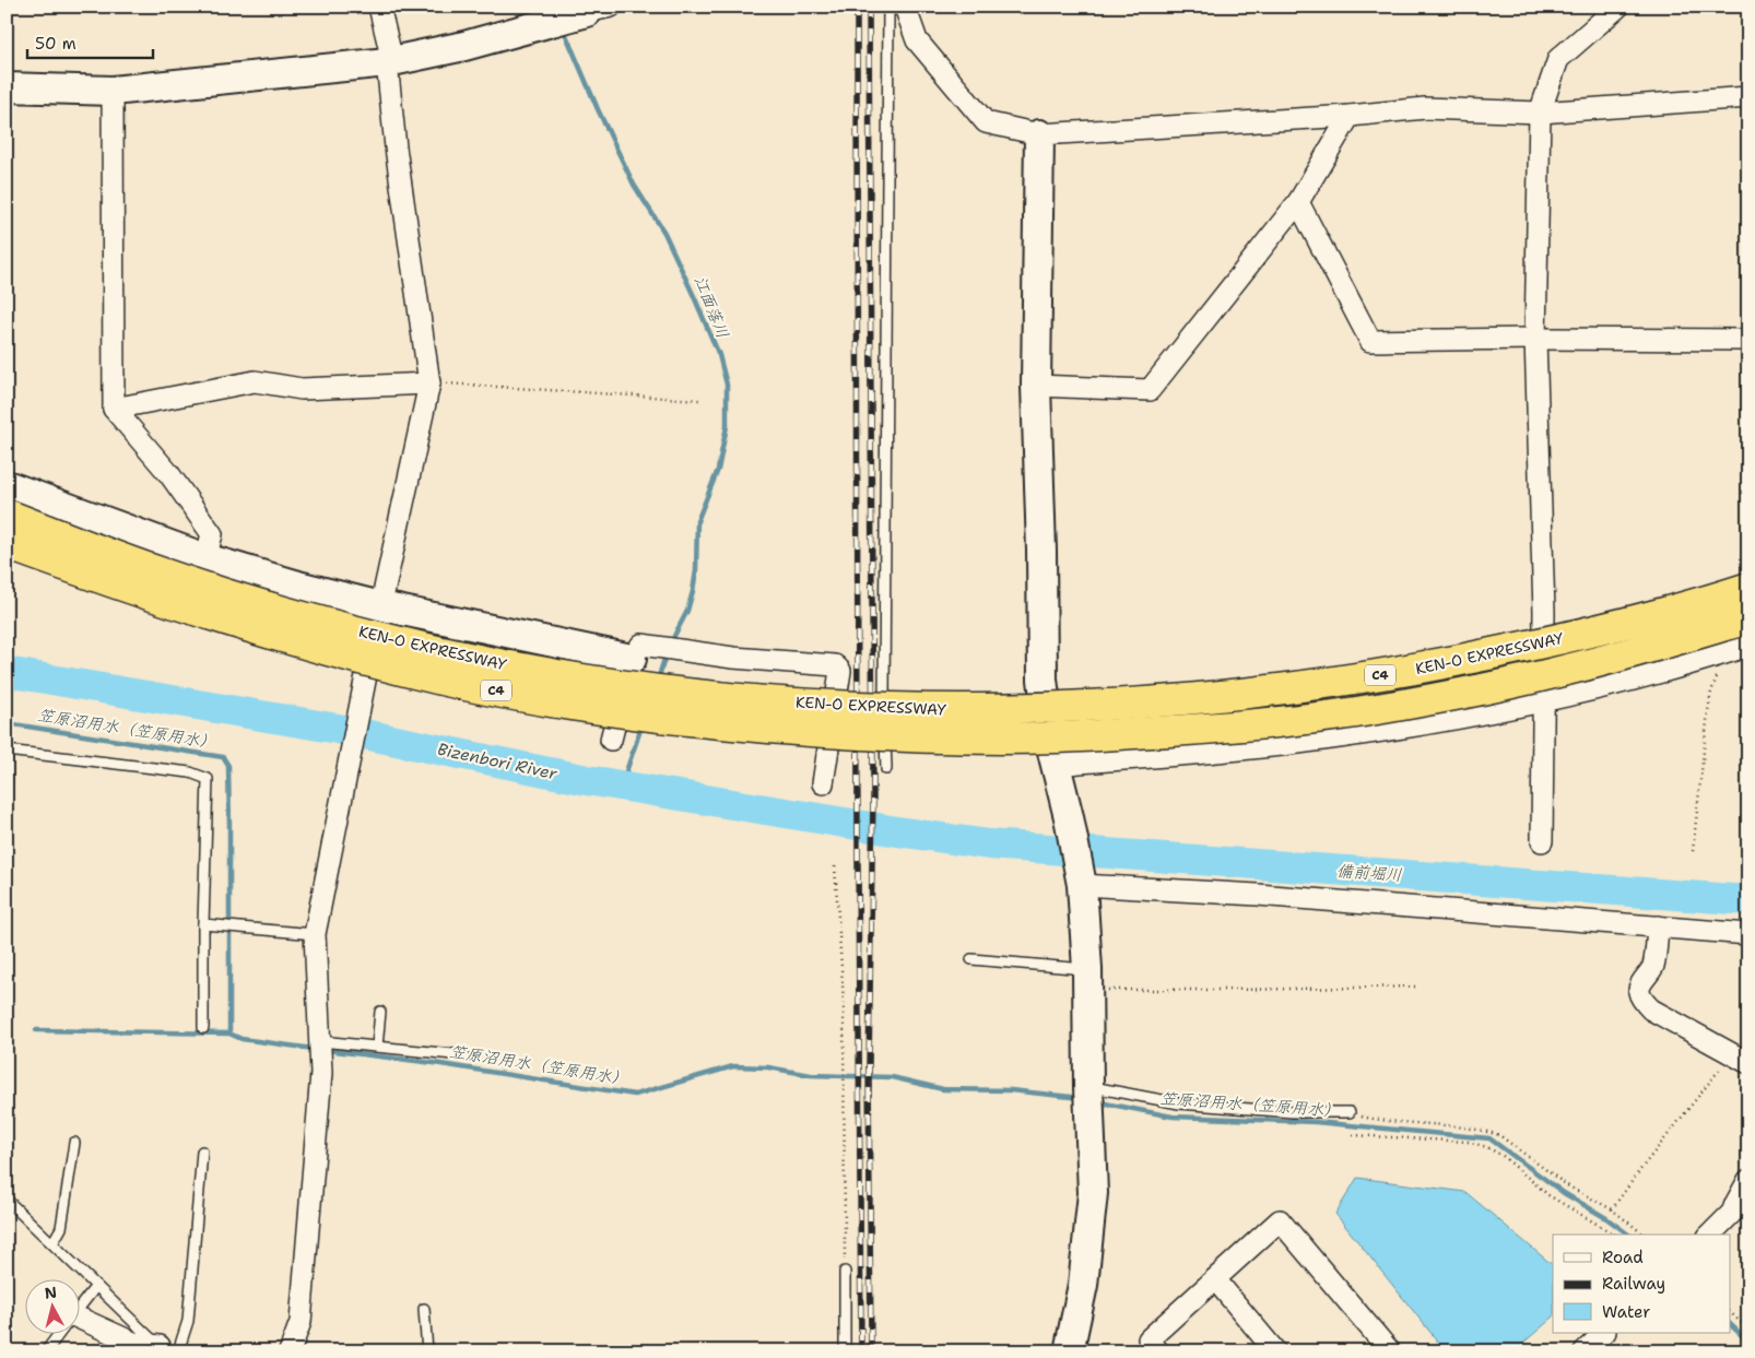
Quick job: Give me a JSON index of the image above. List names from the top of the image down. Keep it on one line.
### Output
{"streets":{"highway":["KEN-O EXPRESSWAY","C4"]},"water":["江面落川","笠原沼用水（笠原用水）","Bizenbori River","備前堀川"],"legend":["Road","Railway","Water"],"scale_bar":"50 m","north":"top"}
